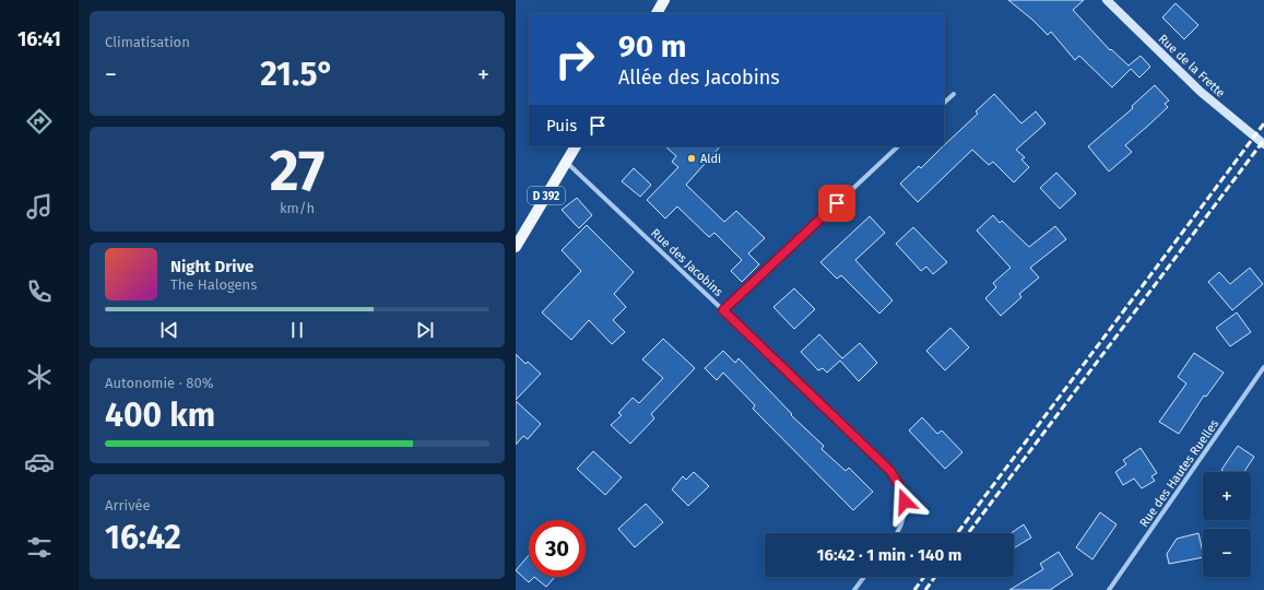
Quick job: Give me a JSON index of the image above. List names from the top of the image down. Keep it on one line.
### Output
{"streets":{"main road":["D 392"],"street":["Rue de la Frette","Rue des Jacobins","Rue des Hautes Ruelles"]},"crossings":[["D 392","Rue des Jacobins"]],"places":["Aldi"],"page":{"tabs":"16:41","tile":["Climatisation",["27","km/h"],["Autonomie · 80%","400 km"],["Arrivée","16:42"]],"turn":["90 m","Allée des Jacobins"],"heat":["−","21.5°","+"],"then":"Puis","song":["Night Drive","The Halogens"],"map_buttons":["+","−"],"limit":"30","trip":"16:42 · 1 min · 140 m"}}
